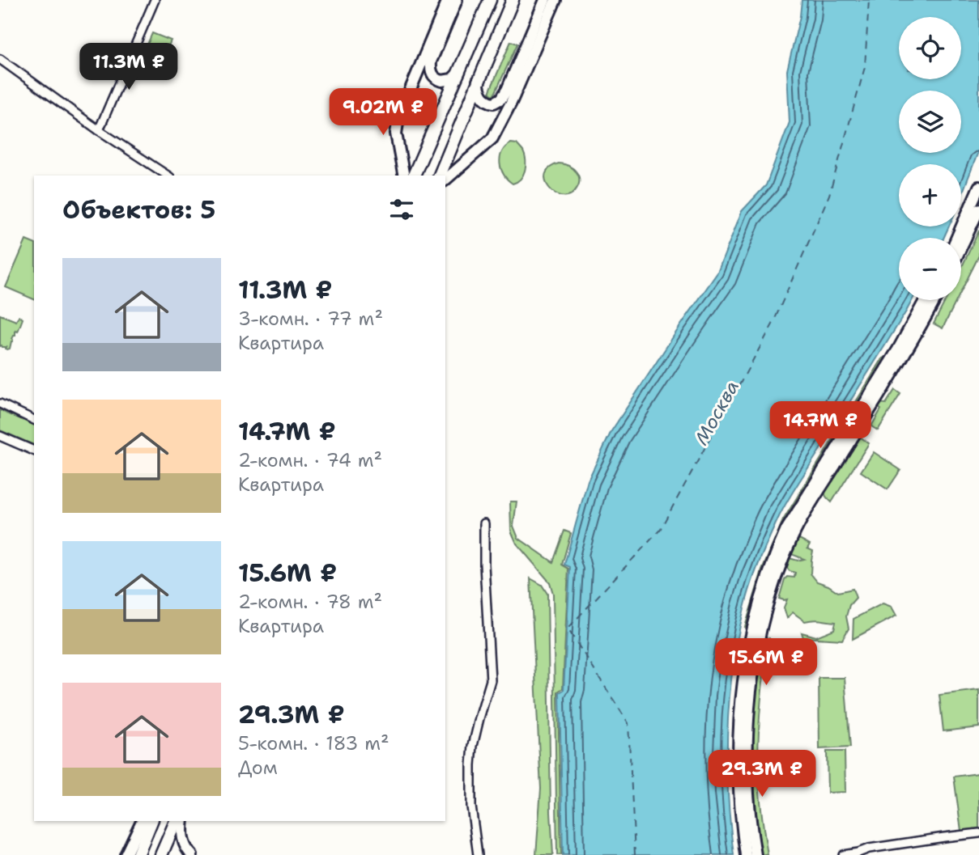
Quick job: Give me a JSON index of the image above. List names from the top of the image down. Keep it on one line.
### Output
{"water":["Москва"],"page":{"map_buttons":["+","−"],"price":["11.3M ₽","9.02M ₽","14.7M ₽","15.6M ₽","29.3M ₽"],"heading":"Объектов: 5","list":[{"name":"11.3M ₽","note":"3-комн. · 77 m² · Квартира"},{"name":"14.7M ₽","note":"2-комн. · 74 m² · Квартира"},{"name":"15.6M ₽","note":"2-комн. · 78 m² · Квартира"},{"name":"29.3M ₽","note":"5-комн. · 183 m² · Дом"}]}}
